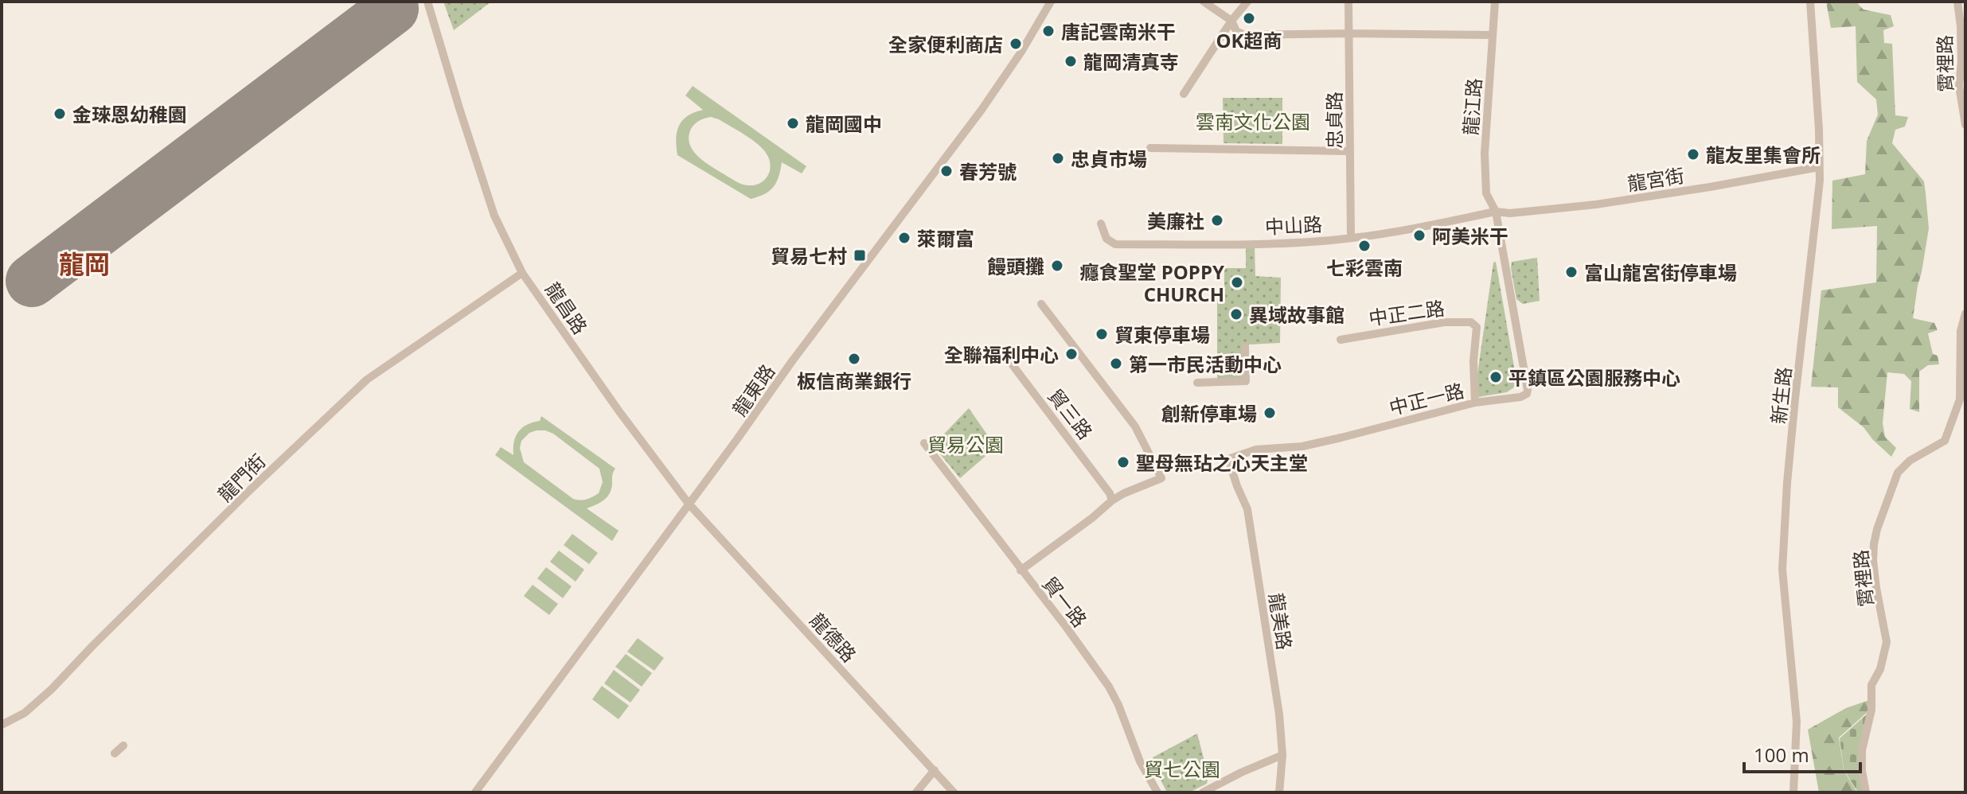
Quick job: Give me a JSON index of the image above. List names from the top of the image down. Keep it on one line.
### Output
{"streets":{"street":["霄裡路","龍江路","忠貞路","龍宮街","中山路","龍昌路","中正二路","龍東路","新生路","中正一路","貿三路","龍門街","貿一路","龍美路","龍德路"]},"crossings":[["龍江路","龍宮街"],["龍江路","中山路"],["龍江路","中正一路"],["忠貞路","中山路"],["龍宮街","中山路"],["龍宮街","新生路"],["龍宮街","中正一路"],["中山路","中正一路"],["龍昌路","龍東路"],["龍昌路","龍門街"],["龍昌路","龍德路"],["中正二路","中正一路"],["龍東路","龍德路"],["中正一路","龍美路"]],"districts":["龍岡"],"parks":["雲南文化公園","貿易公園","貿七公園"],"places":{"other":["OK超商","唐記雲南米干","全家便利商店","龍岡清真寺","金琜恩幼稚園","龍岡國中","龍友里集會所","忠貞市場","春芳號","美廉社","阿美米干","萊爾富","七彩雲南","饅頭攤","富山龍宮街停車場","癮食聖堂 POPPY CHURCH","異域故事館","貿東停車場","全聯福利中心","板信商業銀行","第一市民活動中心","平鎮區公園服務中心","創新停車場","聖母無玷之心天主堂"],"transit":["貿易七村"]},"scale_bar":"100 m"}
